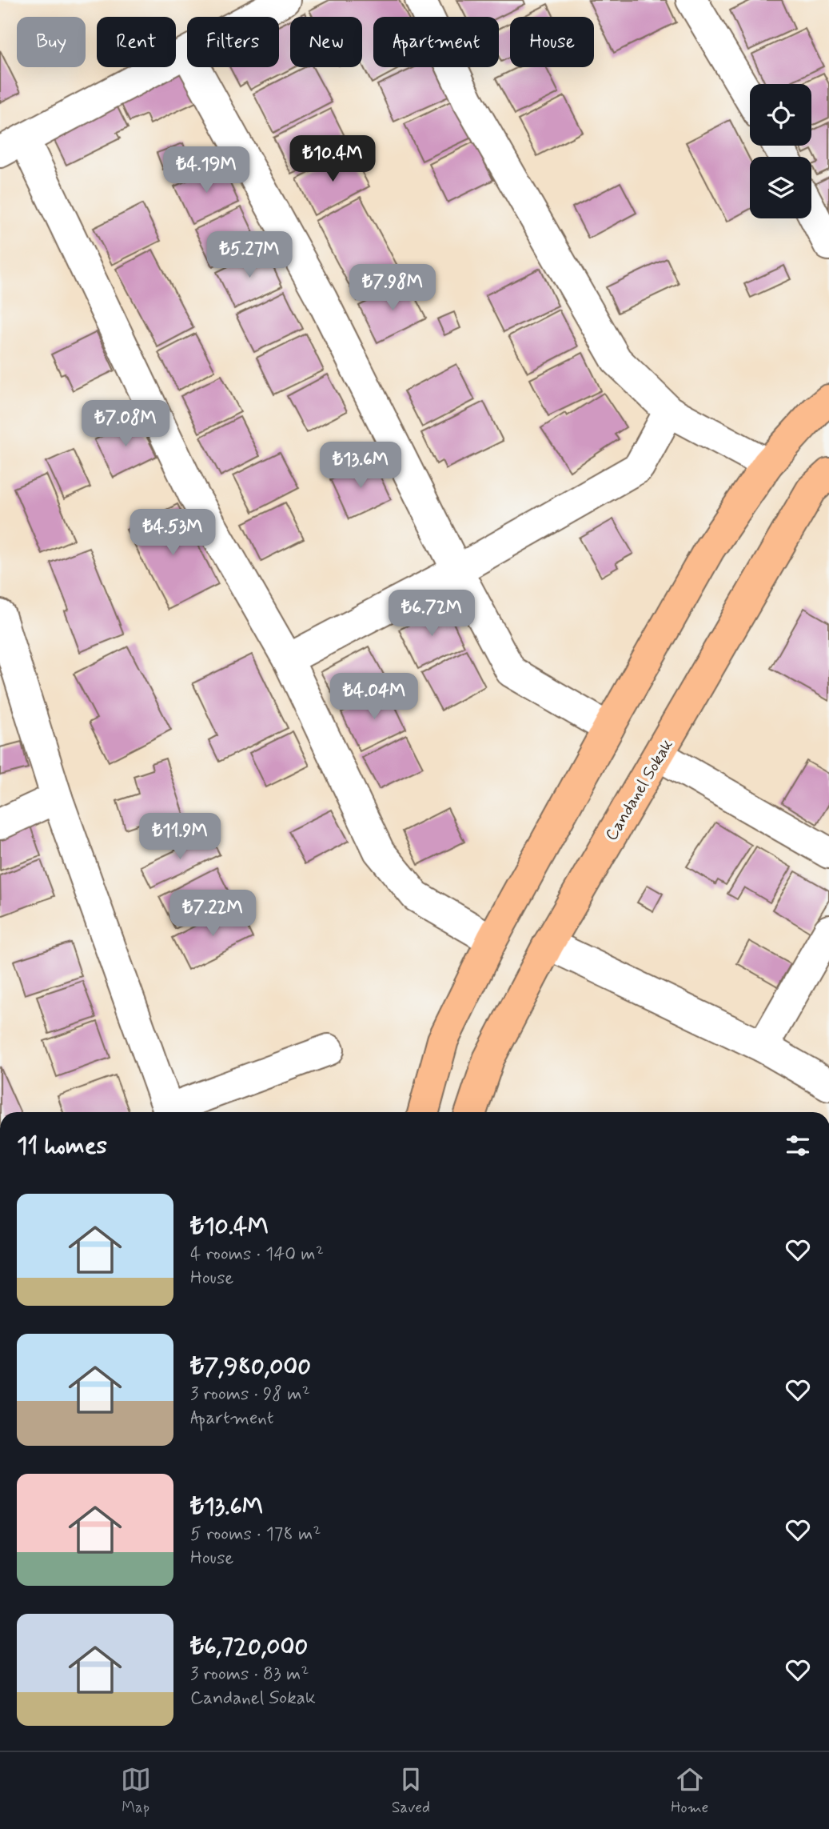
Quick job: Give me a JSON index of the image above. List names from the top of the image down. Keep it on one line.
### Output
{"streets":{"main road":["Candanel Sokak"]},"page":{"chip":["Buy","Rent","Filters","New","Apartment","House"],"price":["₺10.4M","₺4.19M","₺5.27M","₺7.98M","₺7.08M","₺13.6M","₺4.53M","₺6.72M","₺4.04M","₺11.9M","₺7.22M"],"heading":"11 homes","list":[{"name":"₺10.4M","note":"4 rooms · 140 m² · House"},{"name":"₺7,980,000","note":"3 rooms · 98 m² · Apartment"},{"name":"₺13.6M","note":"5 rooms · 178 m² · House"},{"name":"₺6,720,000","note":"3 rooms · 83 m² · Candanel Sokak"}],"tabs":["Map","Saved","Home"]}}
